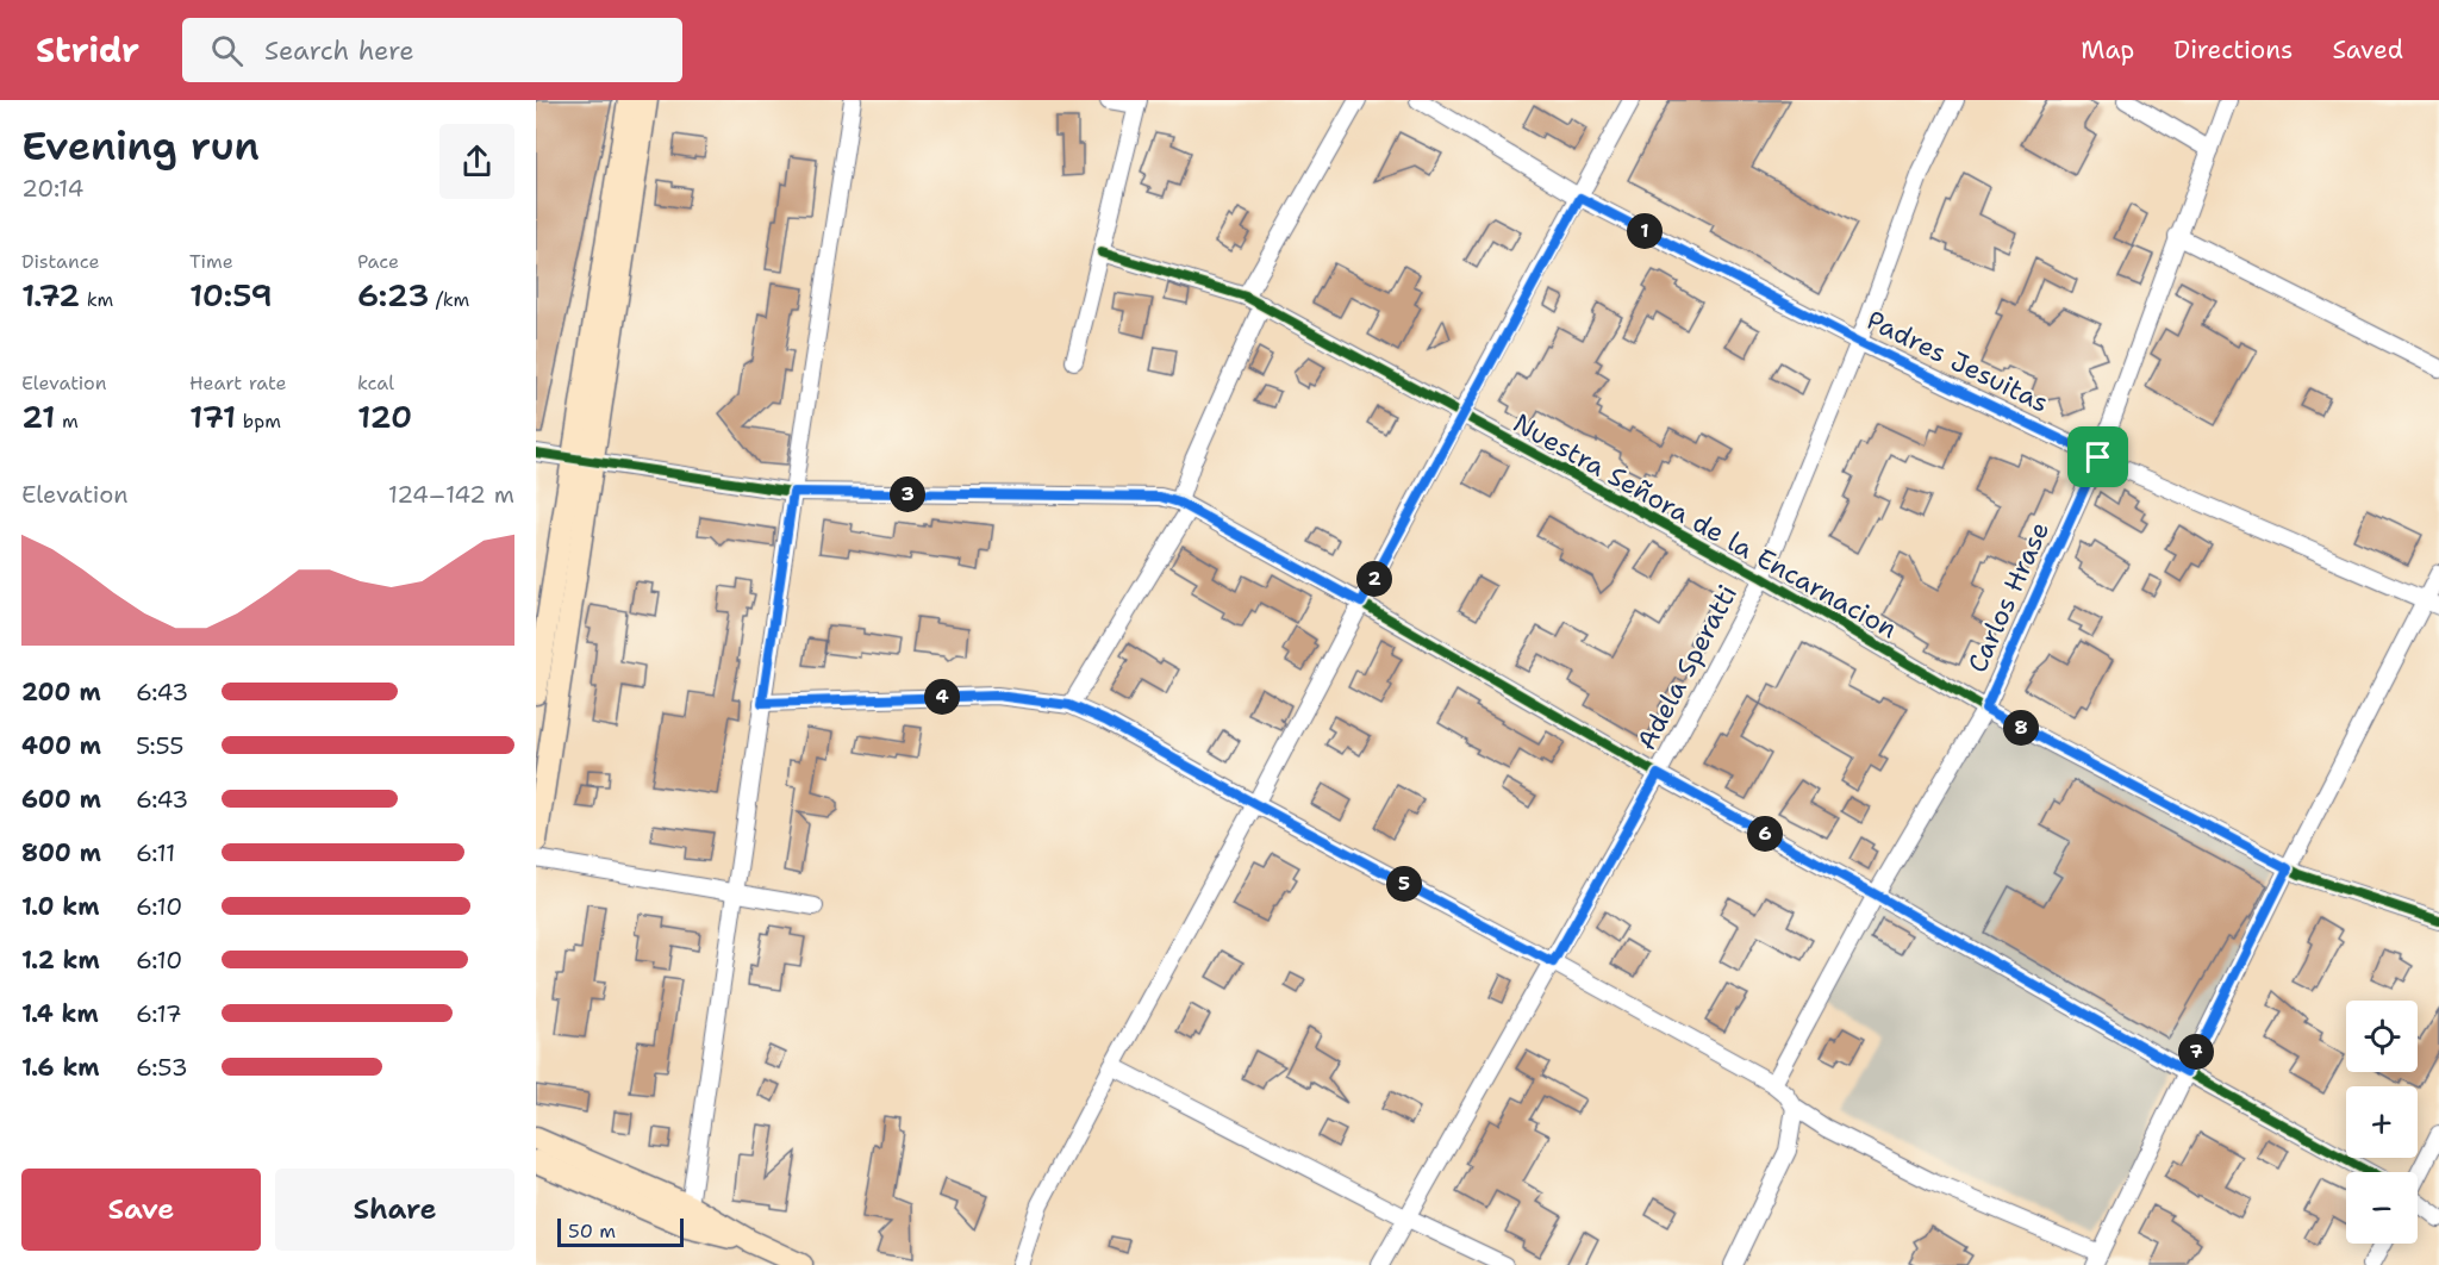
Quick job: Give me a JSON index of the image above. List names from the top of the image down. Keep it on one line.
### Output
{"streets":{"street":["Padres Jesuitas","Nuestra Señora de la Encarnacion","Carlos Hrase","Adela Speratti"]},"crossings":[["Padres Jesuitas","Carlos Hrase"],["Padres Jesuitas","Adela Speratti"],["Nuestra Señora de la Encarnacion","Carlos Hrase"],["Nuestra Señora de la Encarnacion","Adela Speratti"]],"scale_bar":"50 m","page":{"header":"Stridr","search":"Search here","nav":["Map","Directions","Saved"],"heading":["Evening run","20:14"],"pins":["1","3","2","4","8","6","5","7"],"stats":[["Distance","1.72 km"],["Time","10:59"],["Pace","6:23 /km"],["Elevation","21 m"],["Heart rate","171 bpm"],["kcal","120"]],"chart":["Elevation","124–142 m"],"list":[{"name":"200 m","note":"6:43"},{"name":"400 m","note":"5:55"},{"name":"600 m","note":"6:43"},{"name":"800 m","note":"6:11"},{"name":"1.0 km","note":"6:10"},{"name":"1.2 km","note":"6:10"},{"name":"1.4 km","note":"6:17"},{"name":"1.6 km","note":"6:53"}],"map_buttons":["+","−"],"buttons":["Save","Share"],"scale":"50 m"}}
